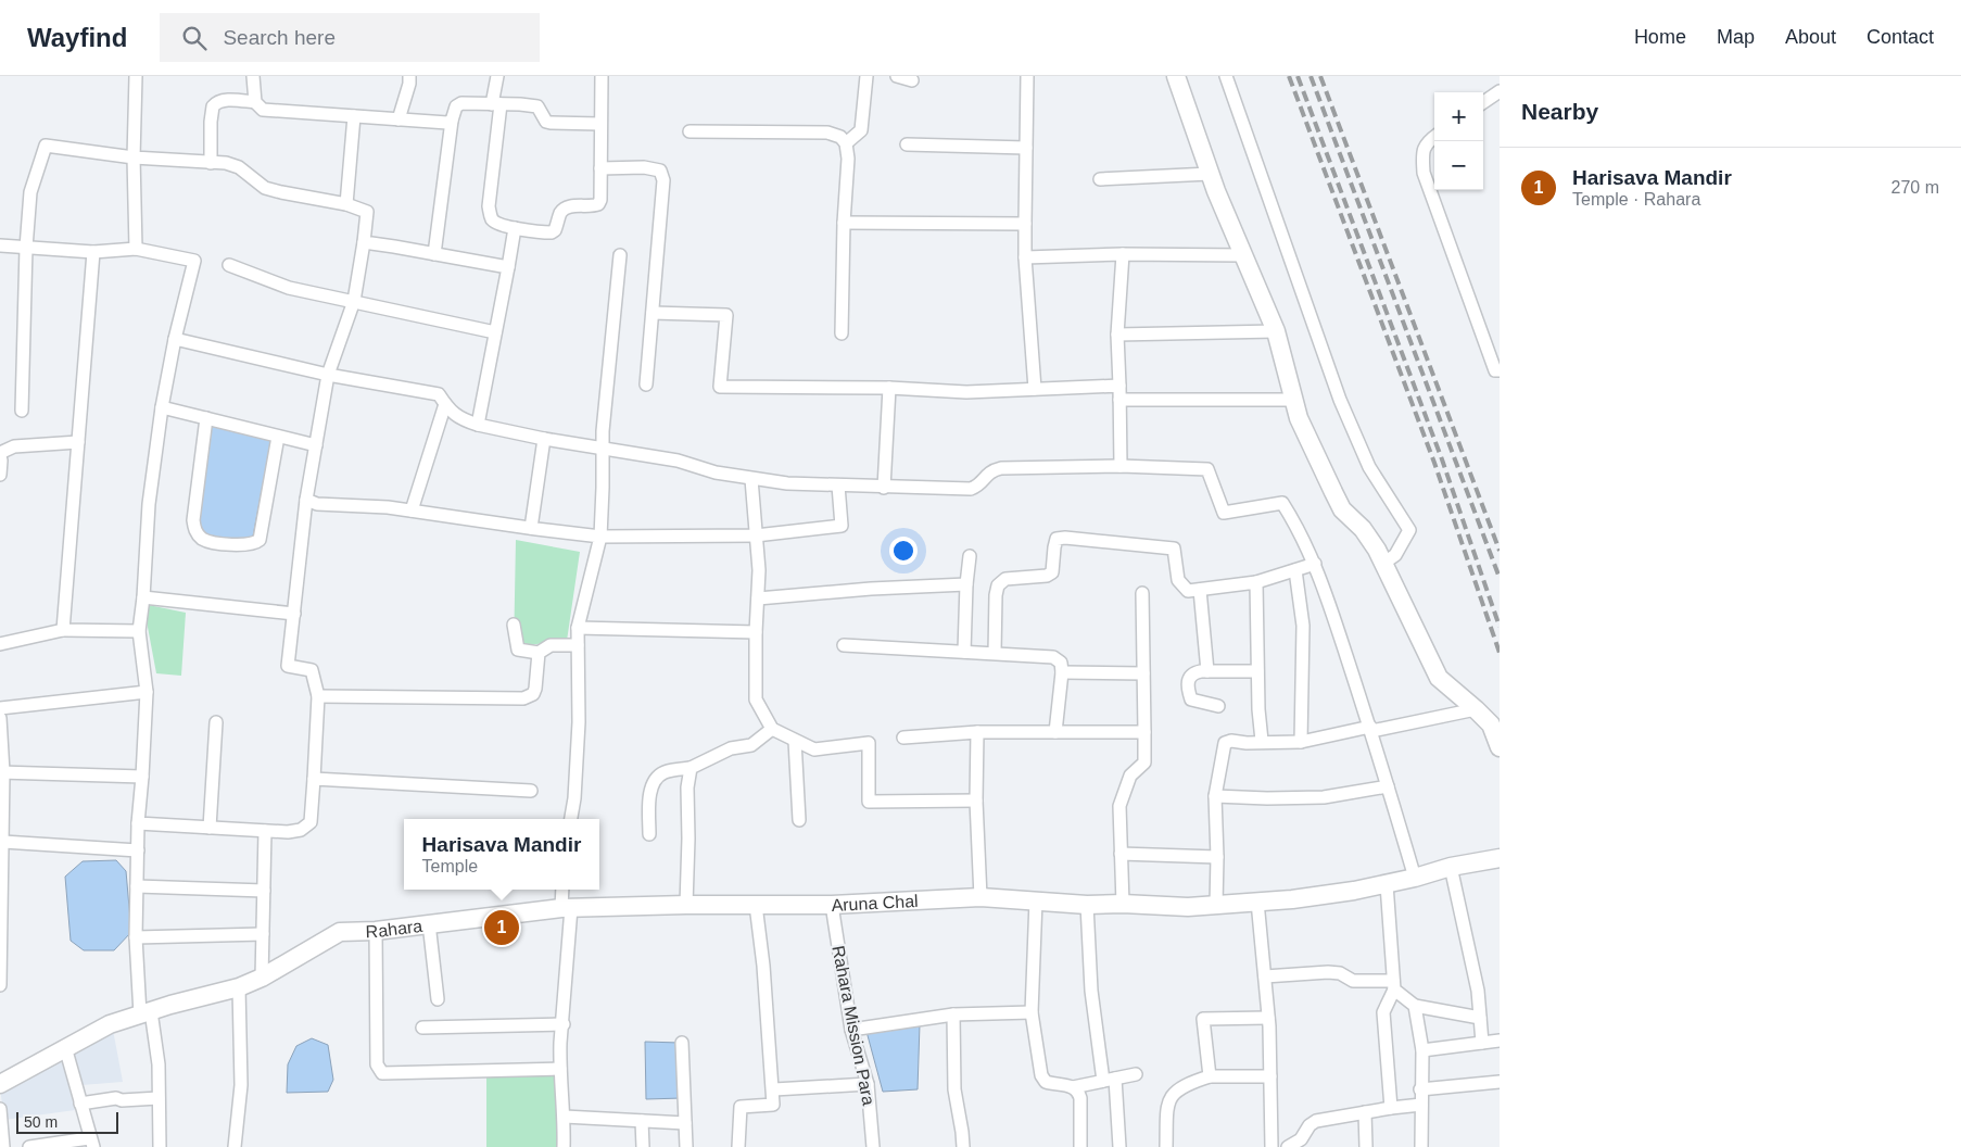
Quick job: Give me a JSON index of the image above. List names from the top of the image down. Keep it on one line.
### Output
{"streets":{"street":["Aruna Chal","Rahara","Rahara Mission Para"]},"crossings":[["Aruna Chal","Rahara"],["Aruna Chal","Rahara Mission Para"]],"scale_bar":"50 m","page":{"header":"Wayfind","search":"Search here","nav":["Home","Map","About","Contact"],"heading":"Nearby","map_buttons":["+","−"],"list":[{"mark":"1","name":"Harisava Mandir","note":"Temple · Rahara","value":"270 m"}],"popup":["Harisava Mandir","Temple"],"pins":"1","scale":"50 m"}}
